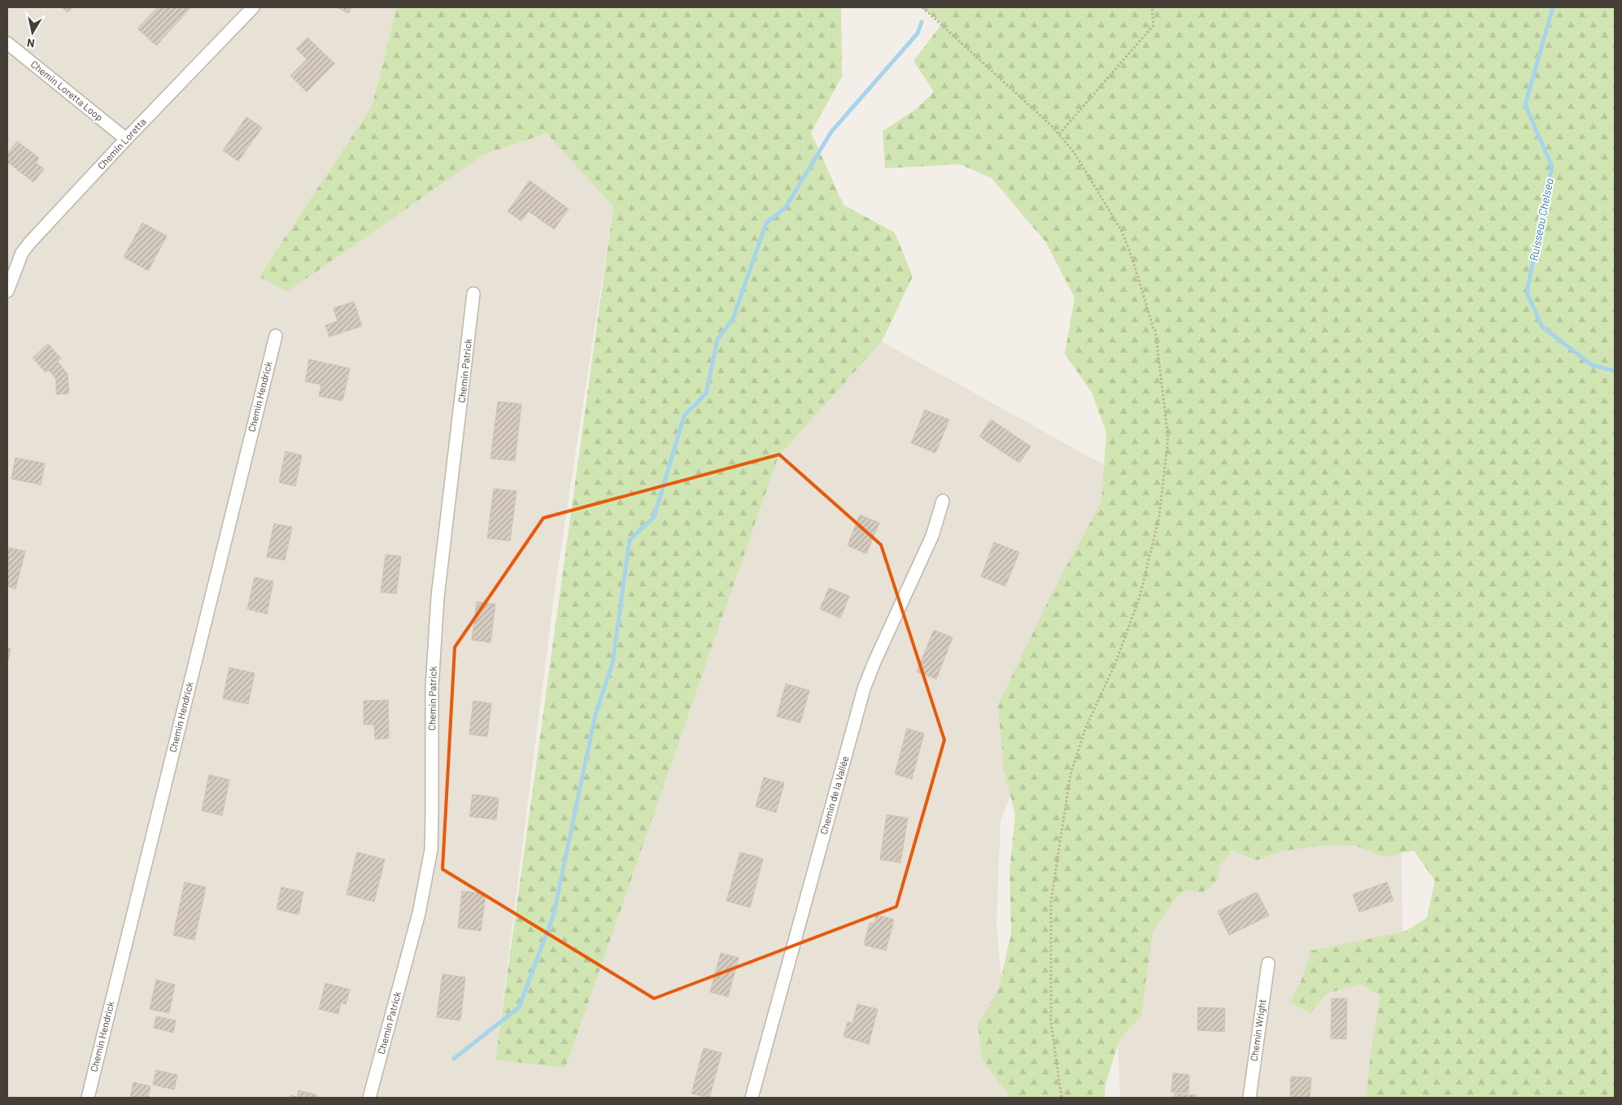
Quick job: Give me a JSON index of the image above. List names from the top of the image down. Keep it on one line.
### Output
{"streets":{"street":["Chemin Loretta Loop","Chemin Loretta","Chemin Patrick","Chemin Hendrick","Chemin de la Vallée","Chemin Wright"]},"crossings":[["Chemin Loretta Loop","Chemin Loretta"]],"water":["Ruisseau Chelsea"],"north":"bottom"}
